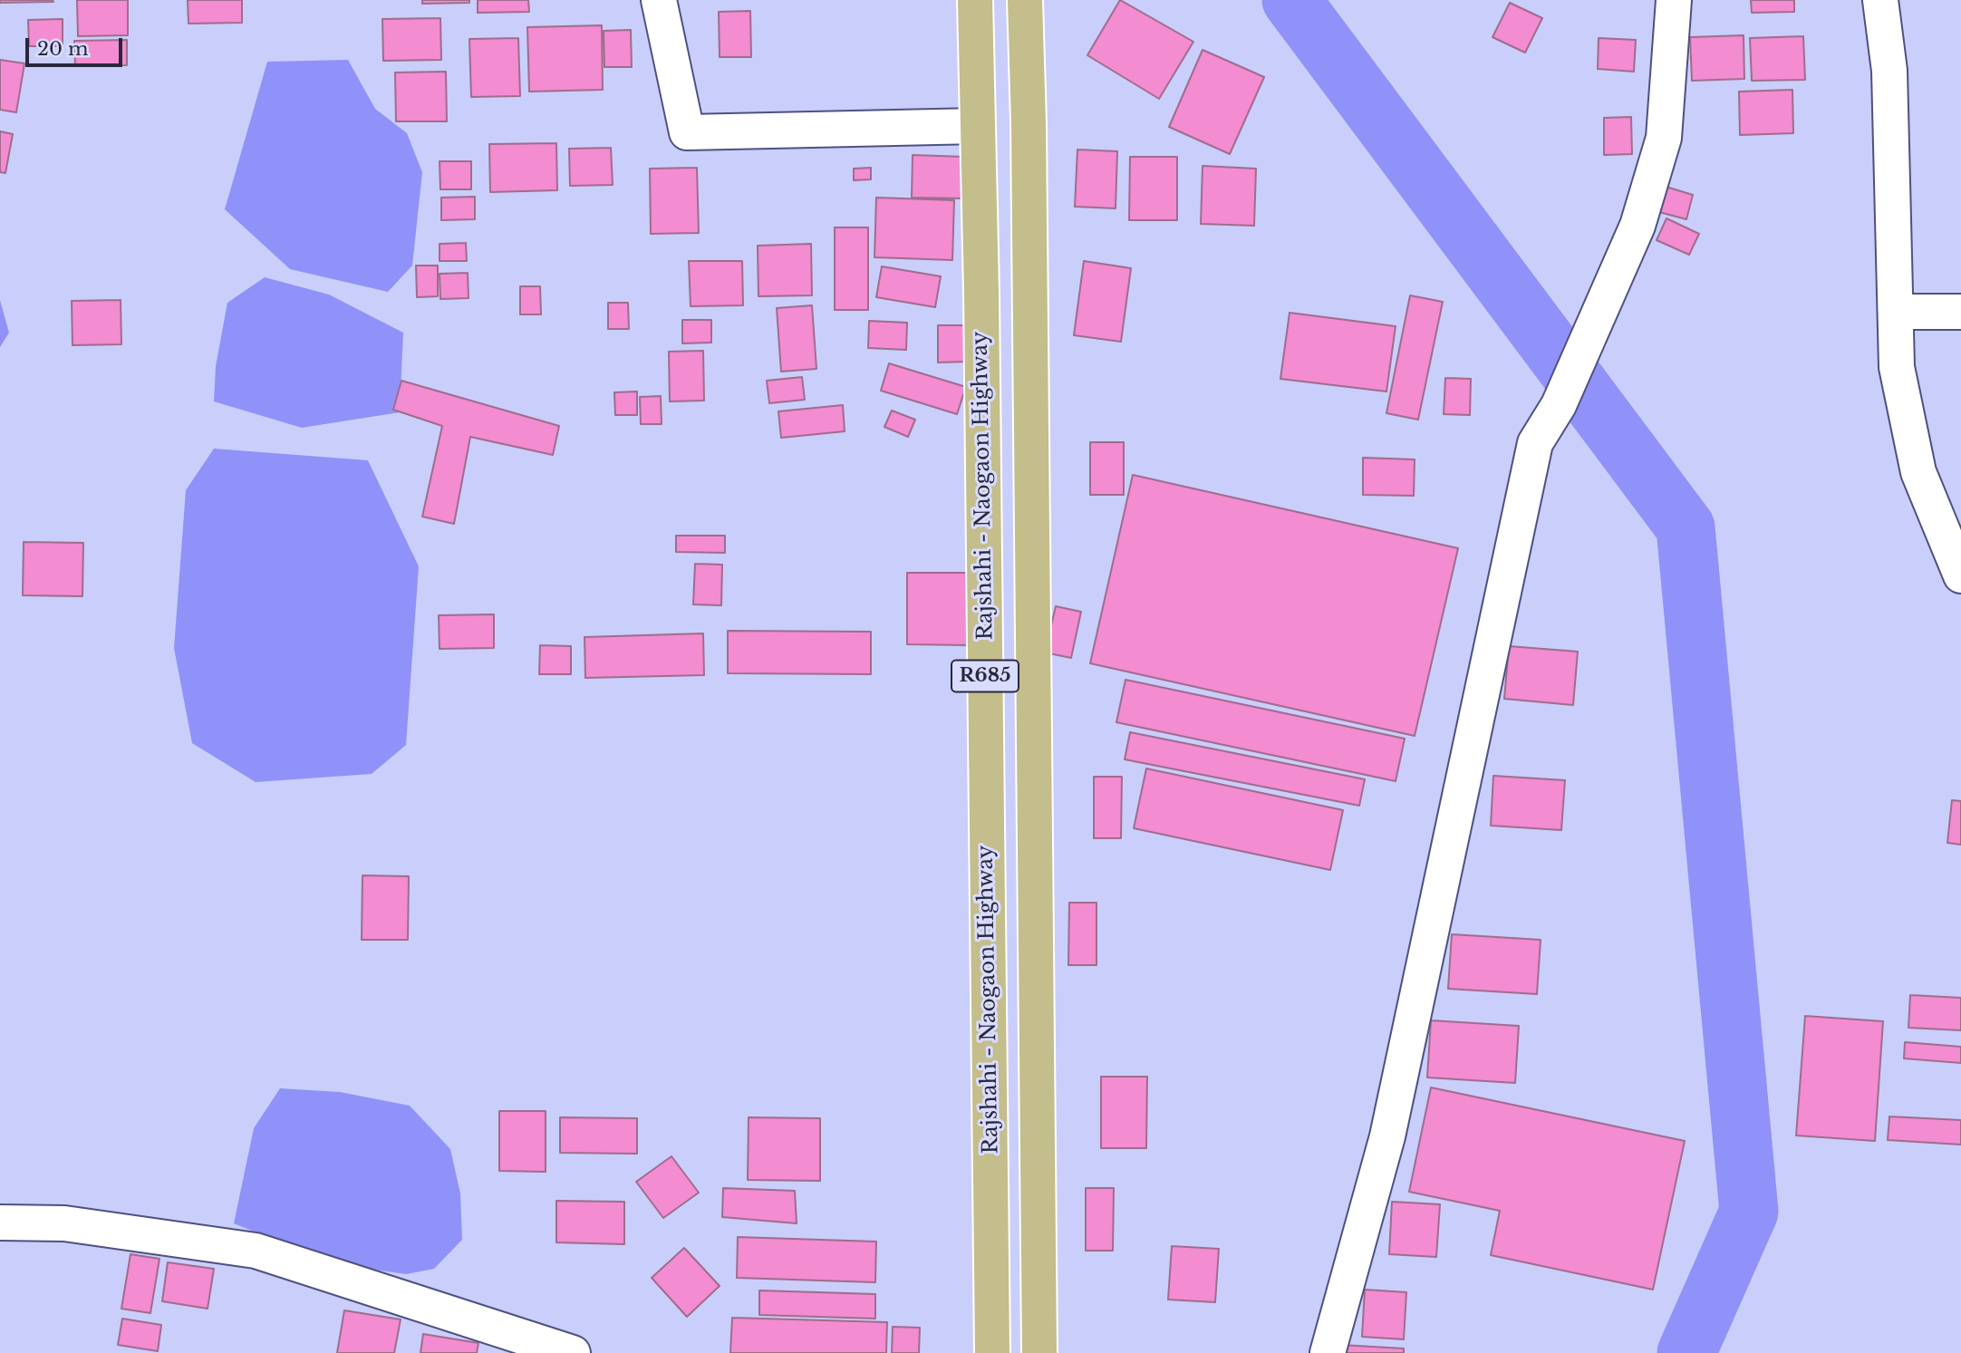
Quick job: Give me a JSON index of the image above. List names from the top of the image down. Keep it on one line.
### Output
{"streets":{"main road":["Rajshahi - Naogaon Highway","R685"]},"scale_bar":"20 m"}
